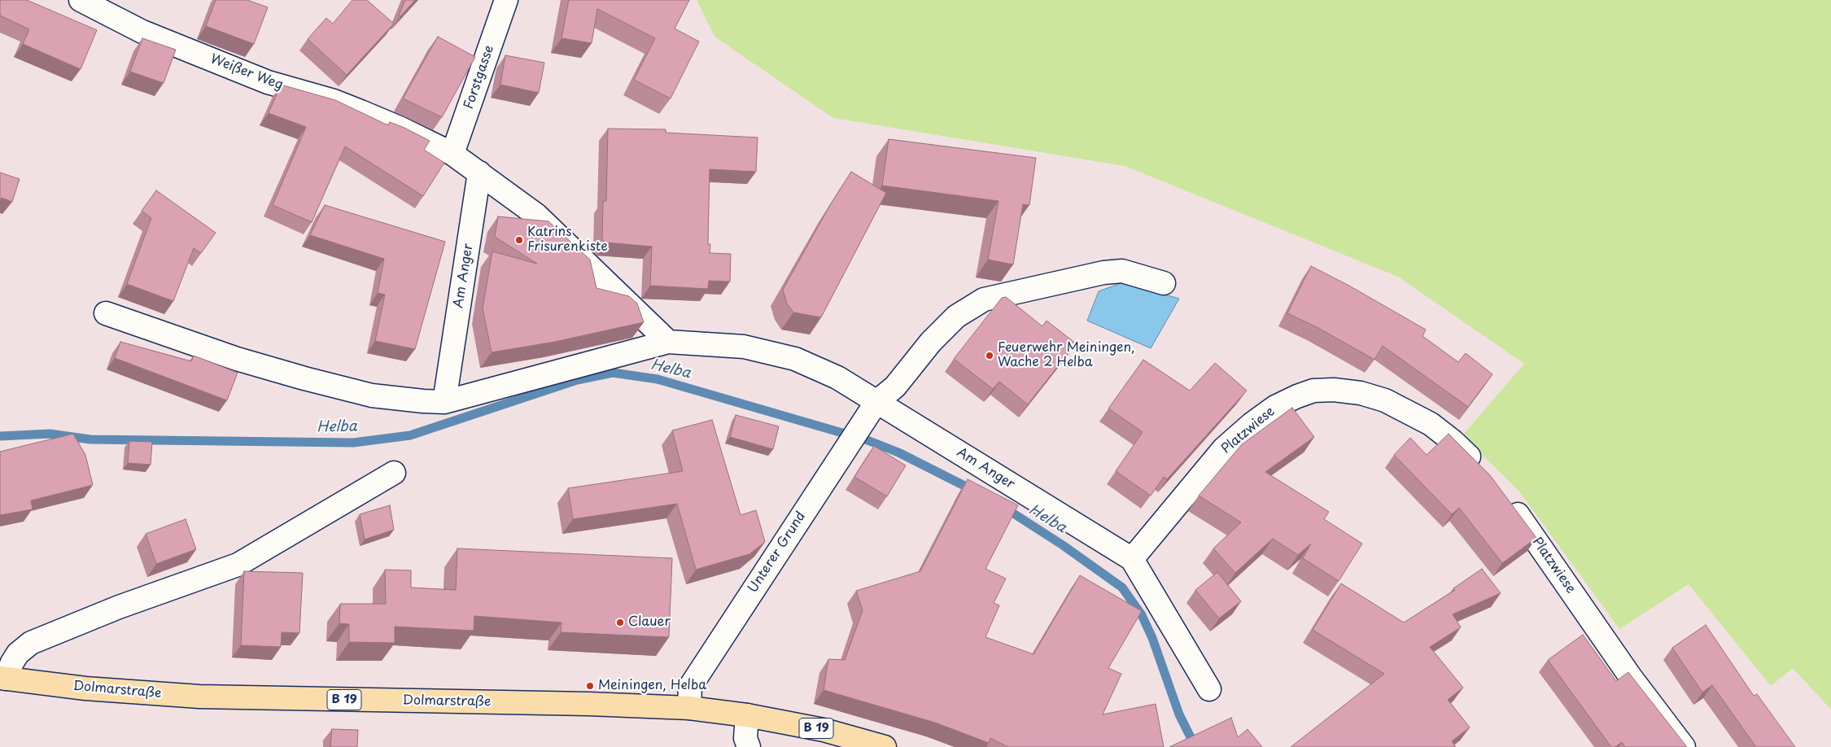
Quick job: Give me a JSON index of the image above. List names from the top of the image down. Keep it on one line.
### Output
{"streets":{"main road":["Dolmarstraße","B 19"],"street":["Weißer Weg","Forstgasse","Am Anger","Platzwiese","Unterer Grund"]},"crossings":[["Weißer Weg","Forstgasse"],["Weißer Weg","Am Anger"],["Am Anger","Platzwiese"],["Am Anger","Unterer Grund"],["Unterer Grund","Dolmarstraße"]],"water":["Helba"],"places":["Katrins Frisurenkiste","Feuerwehr Meiningen, Wache 2 Helba","Clauer","Meiningen, Helba"]}
